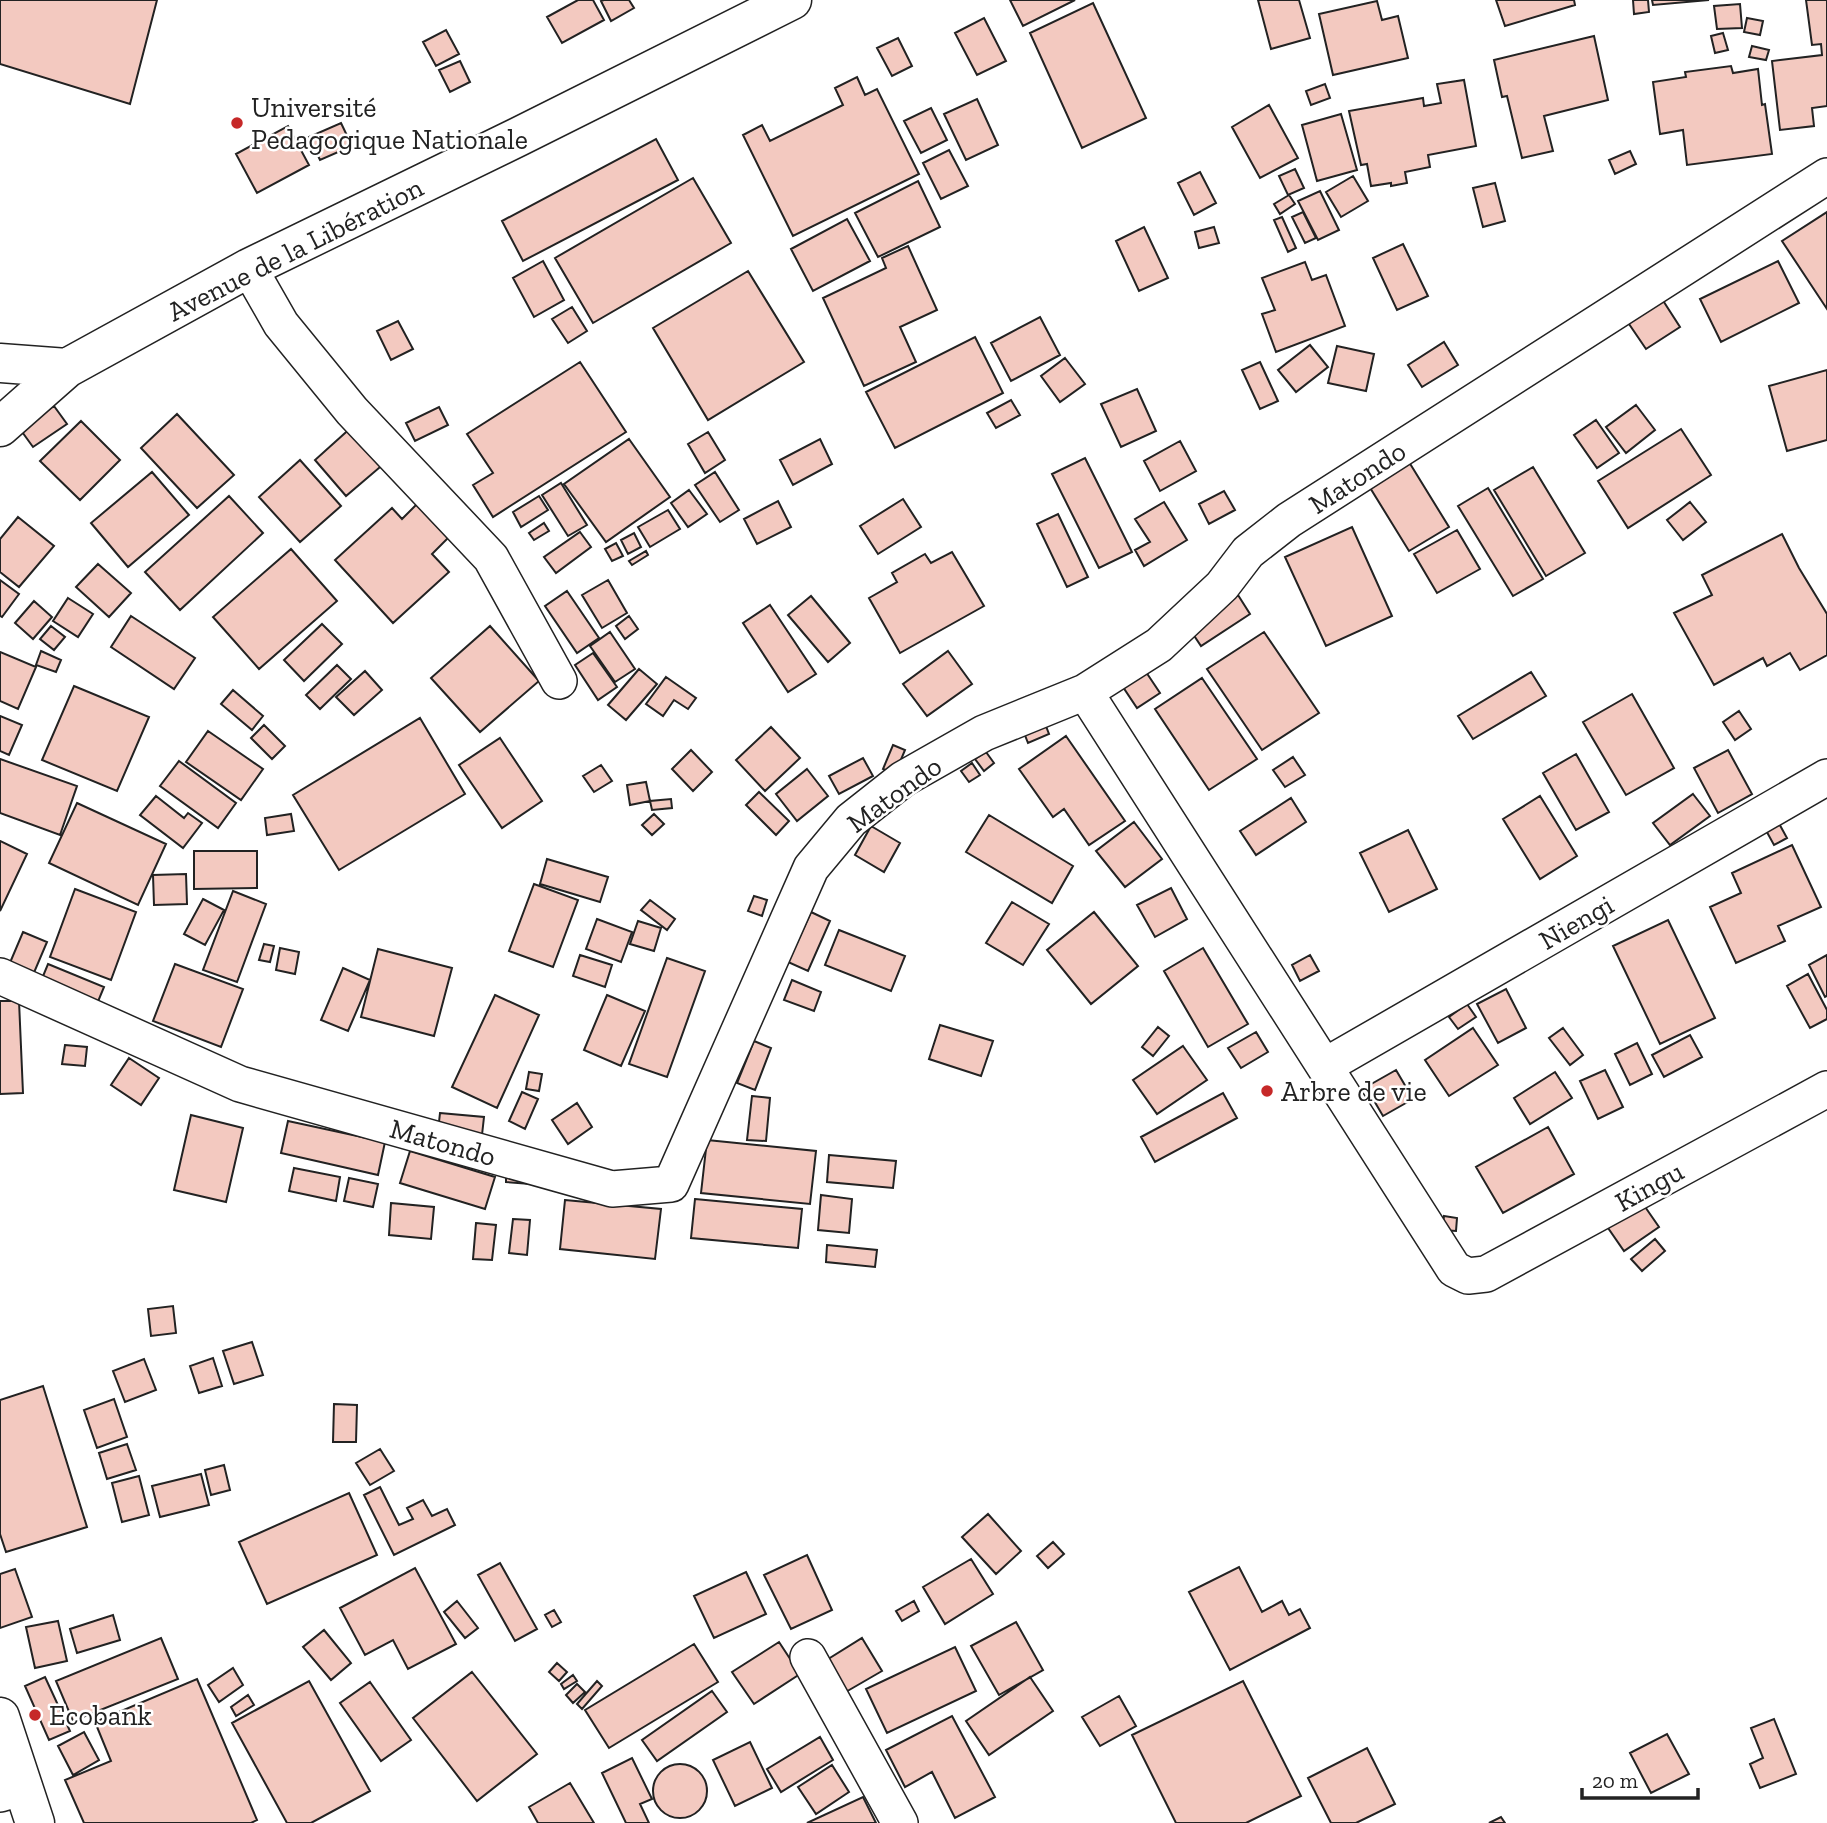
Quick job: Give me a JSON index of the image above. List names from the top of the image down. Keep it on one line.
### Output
{"streets":{"highway":["Avenue de la Libération"],"street":["Matondo","Niengi","Kingu"]},"crossings":[["Niengi","Kingu"]],"places":["Université Pedagogique Nationale","Arbre de vie","Ecobank"],"scale_bar":"20 m"}
